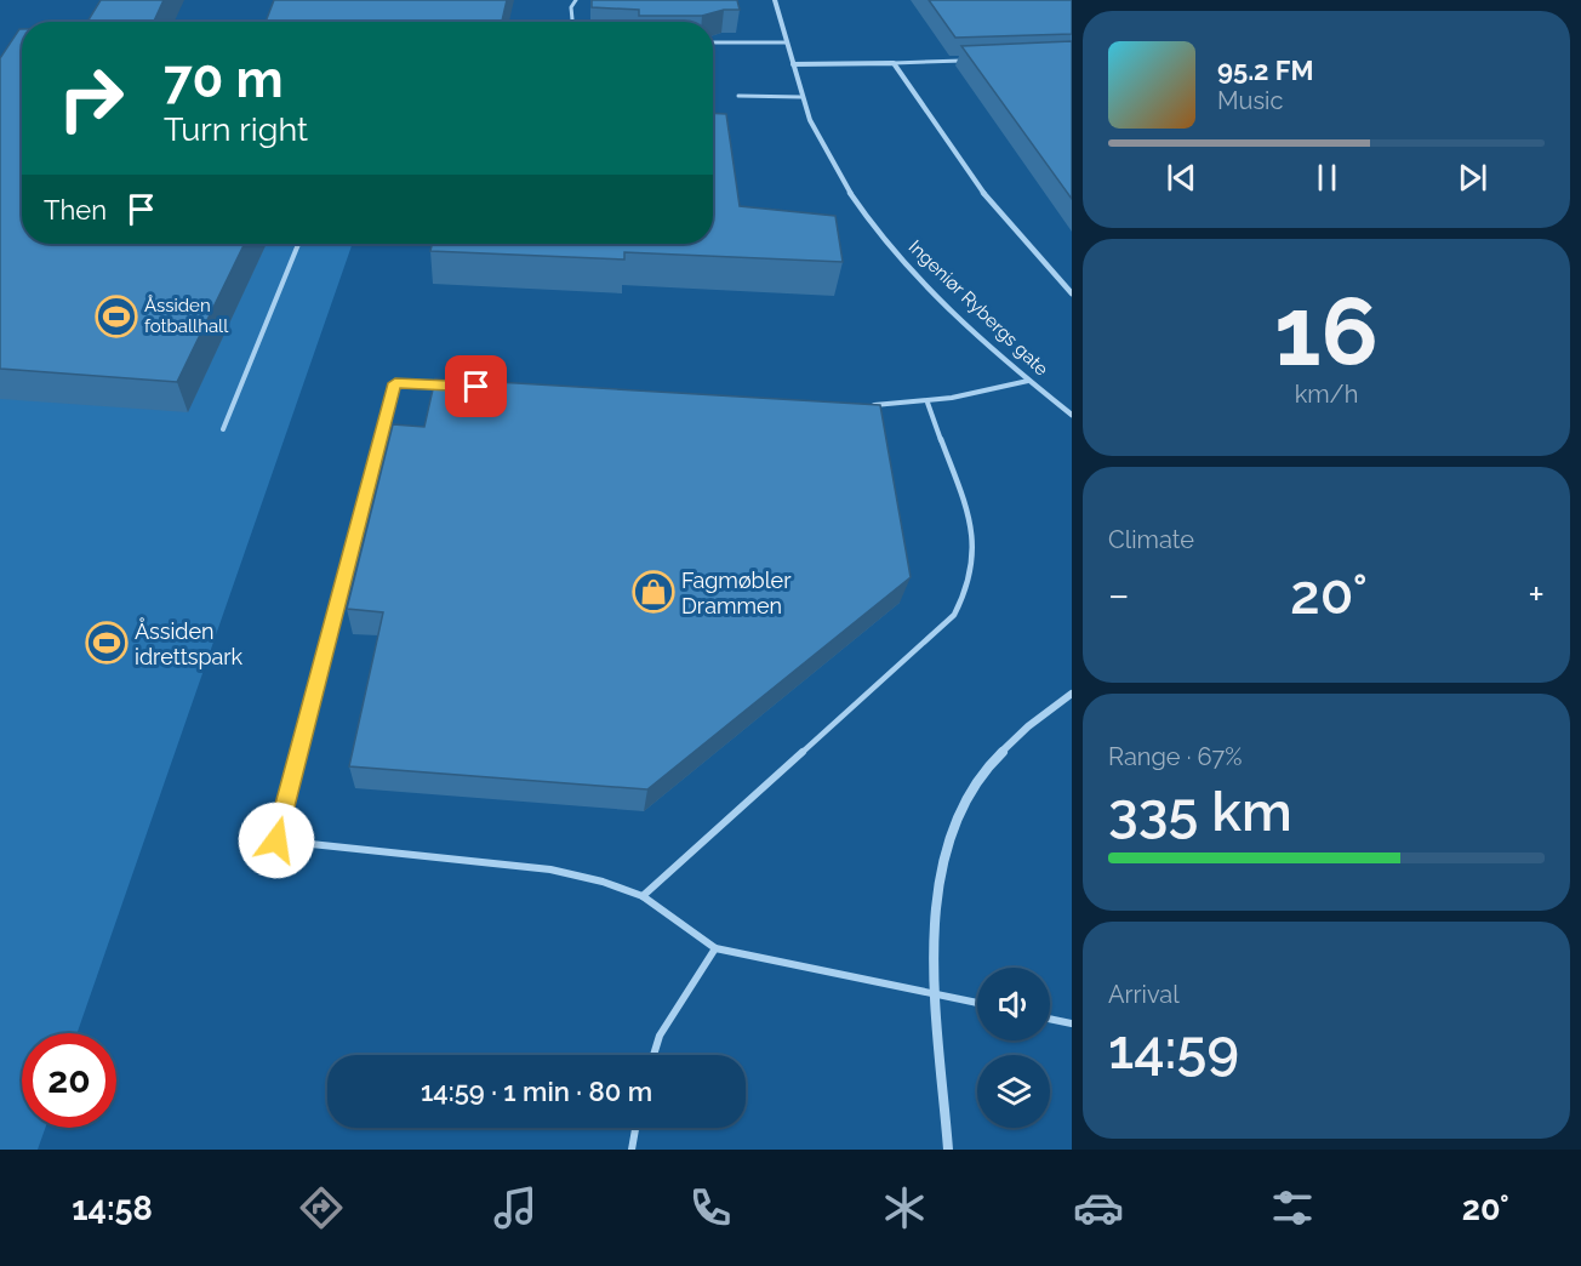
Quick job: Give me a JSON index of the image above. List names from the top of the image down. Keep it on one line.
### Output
{"streets":{"street":["Ingeniør Rybergs gate"]},"places":{"sports":["Åssiden fotballhall","Åssiden idrettspark"],"shop":["Fagmøbler Drammen"]},"page":{"turn":["70 m","Turn right"],"song":["95.2 FM","Music"],"then":"Then","tile":[["16","km/h"],"Climate",["Range · 67%","335 km"],["Arrival","14:59"]],"heat":["−","20°","+"],"limit":"20","trip":"14:59 · 1 min · 80 m","tabs":["14:58","20°"]}}
